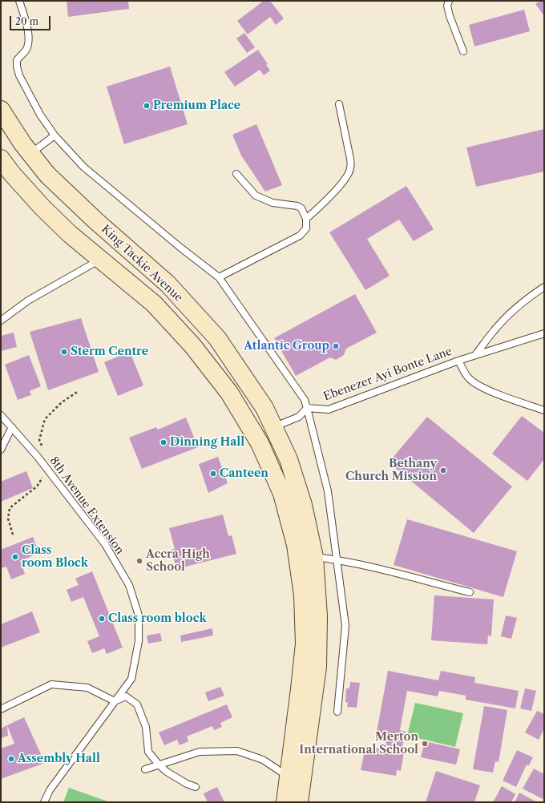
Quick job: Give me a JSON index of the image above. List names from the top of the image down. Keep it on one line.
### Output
{"streets":{"main road":["King Tackie Avenue"],"lane":["Ebenezer Ayi Bonte Lane","8th Avenue Extension"]},"places":["Premium Place","Atlantic Group","Sterm Centre","Dinning Hall","Bethany Church Mission","Canteen","Class room Block","Accra High School","Class room block","Merton International School","Assembly Hall"],"scale_bar":"20 m"}
